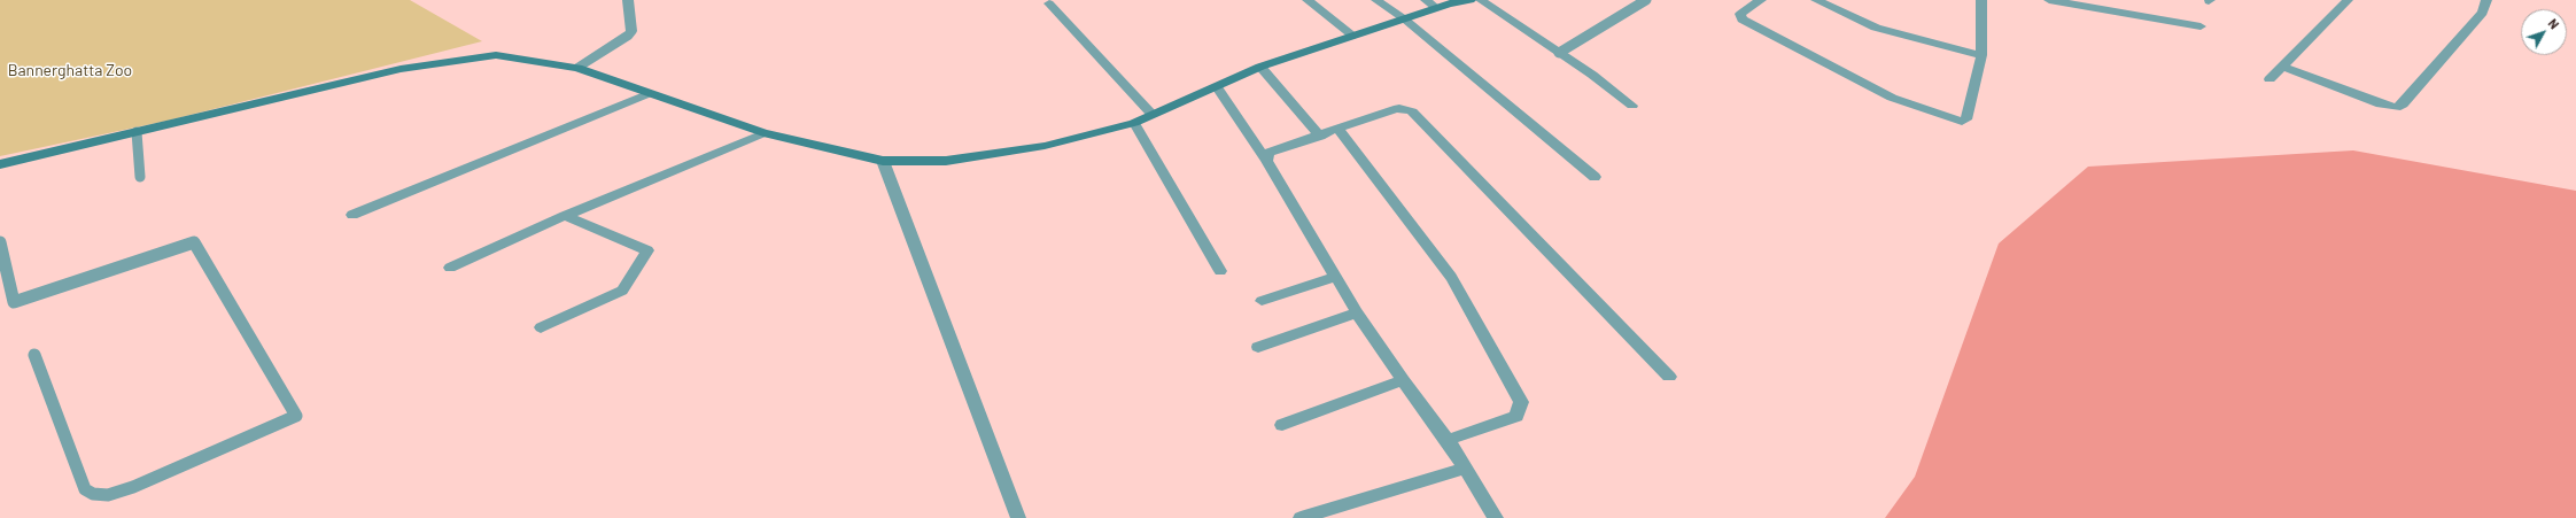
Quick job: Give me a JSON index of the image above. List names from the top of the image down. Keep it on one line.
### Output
{"parks":["Bannerghatta Zoo"],"north":"top right"}
